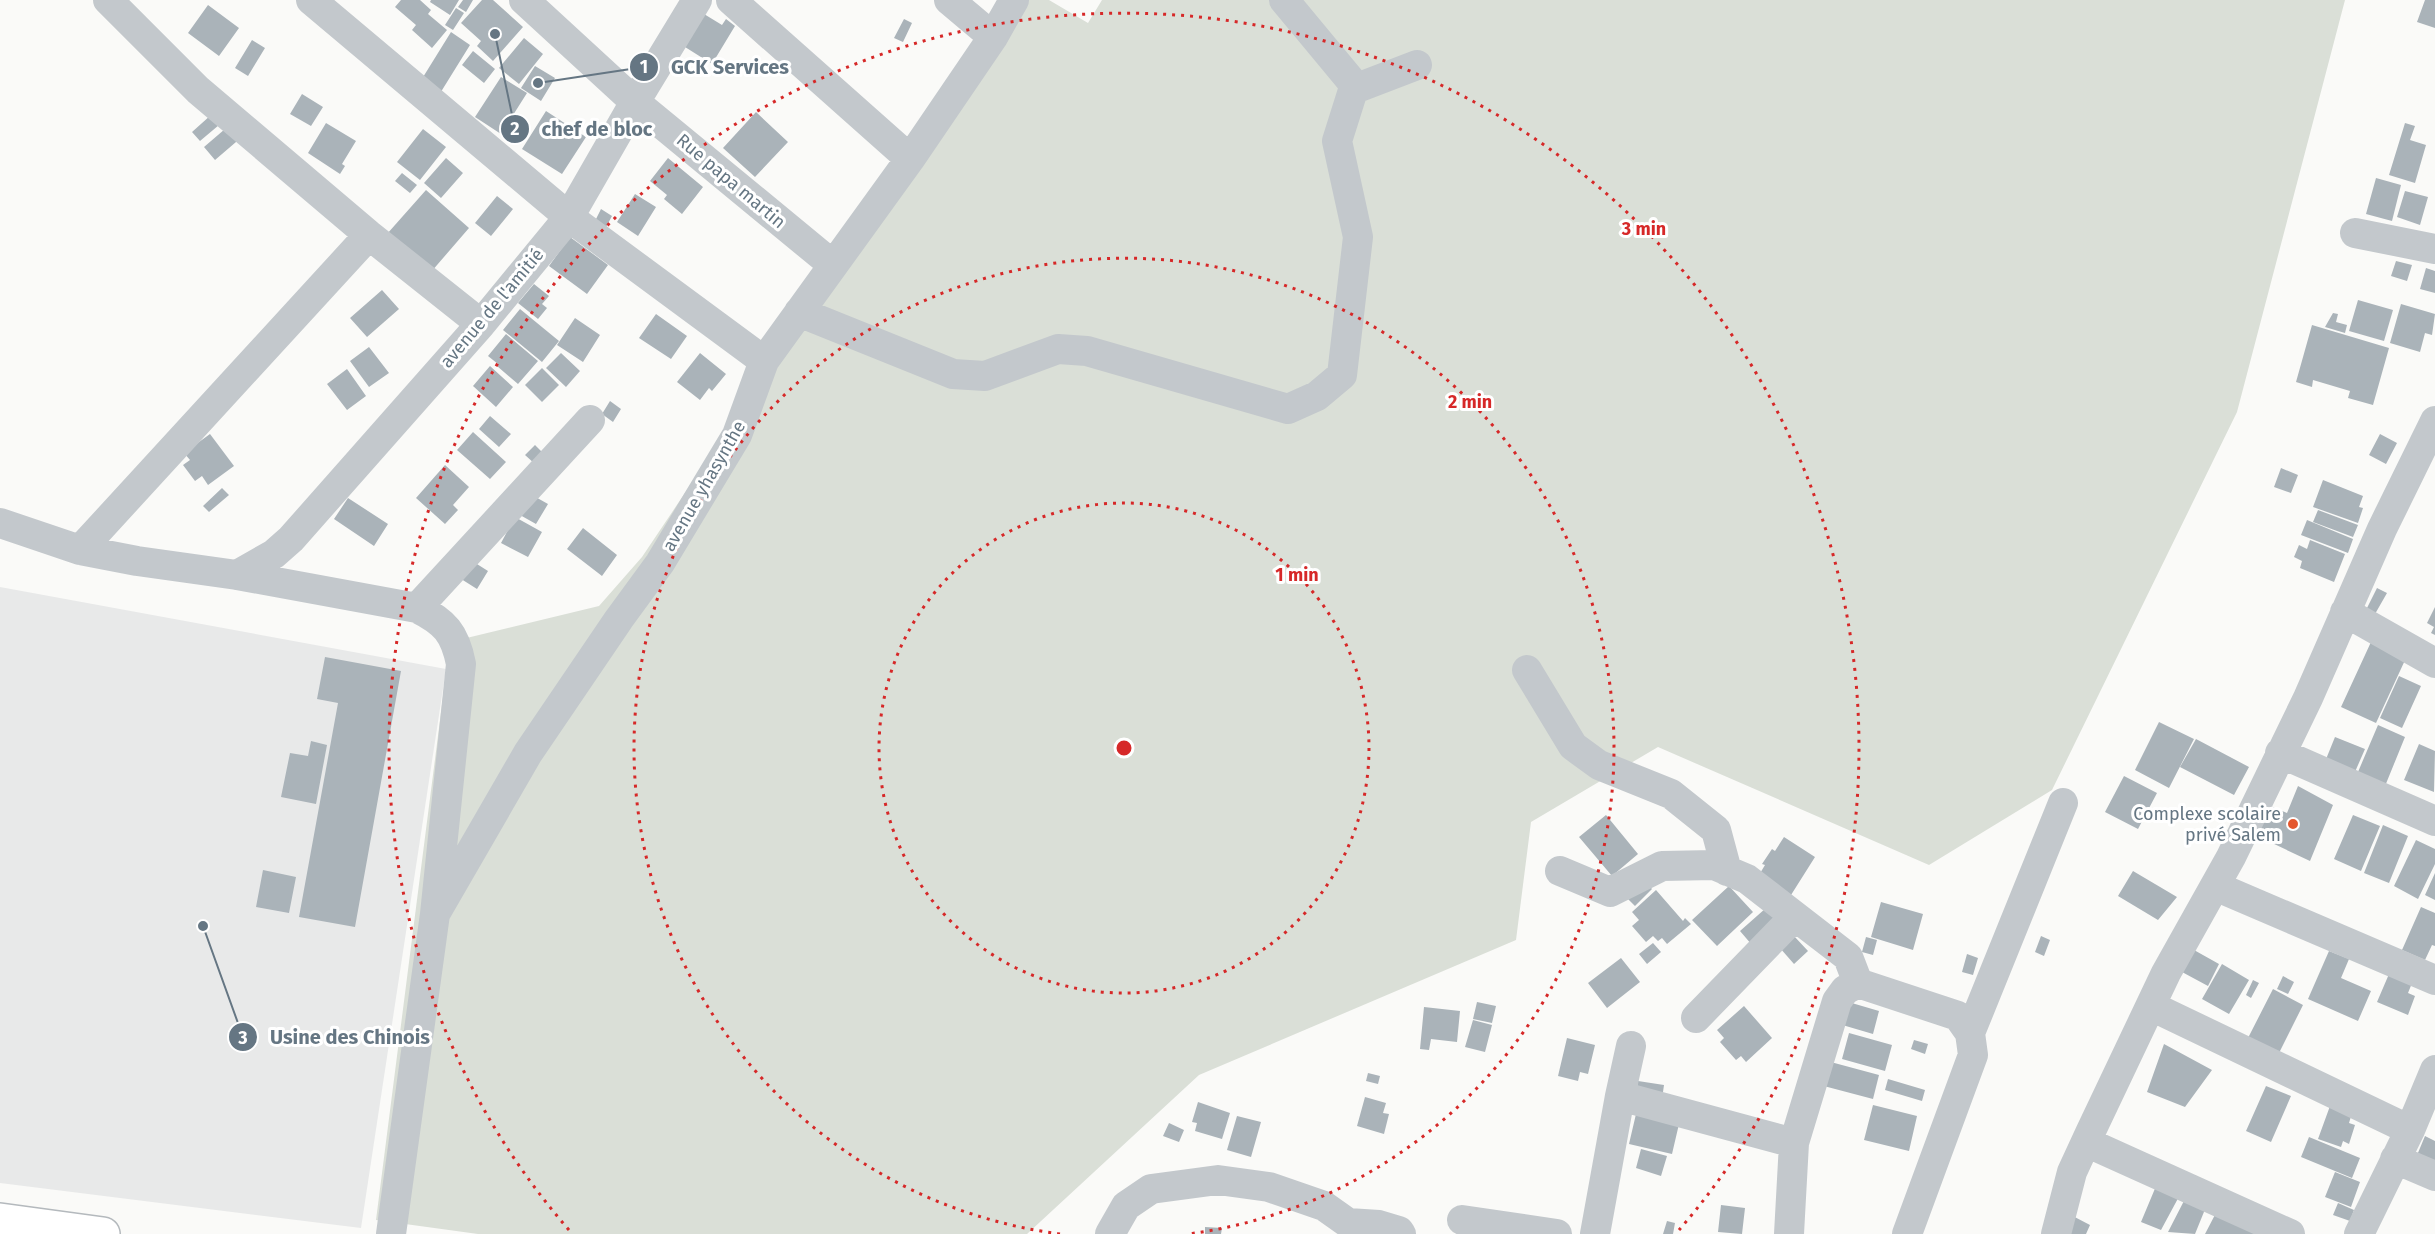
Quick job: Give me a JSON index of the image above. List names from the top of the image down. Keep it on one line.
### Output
{"streets":{"street":["Rue papa martin","avenue de l'amitié","avenue yhasynthe"]},"crossings":[["Rue papa martin","avenue de l'amitié"],["Rue papa martin","avenue yhasynthe"]],"places":["chef de bloc","GCK Services","Complexe scolaire privé Salem","Usine des Chinois"],"rings":["3 min","2 min","1 min"]}
